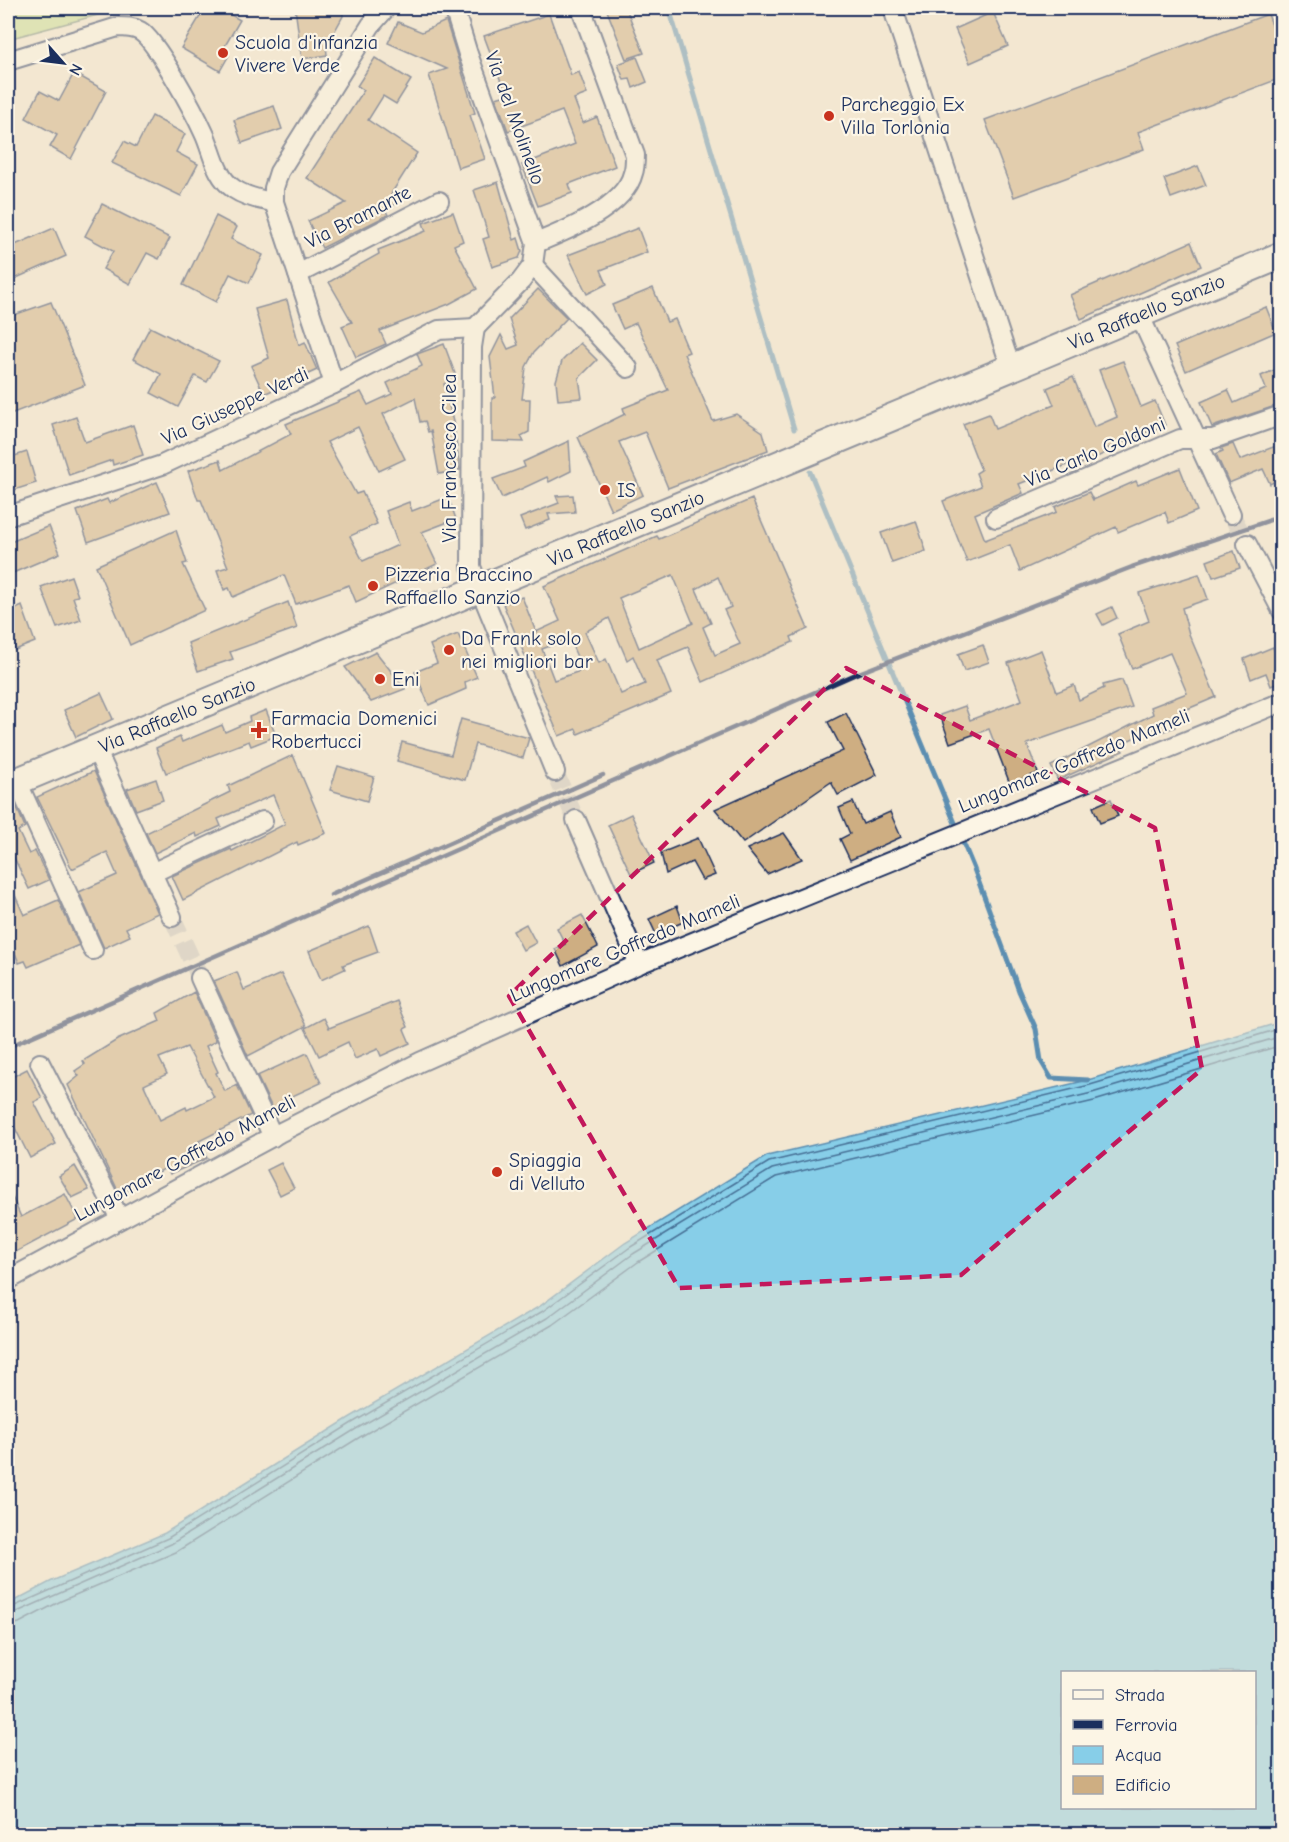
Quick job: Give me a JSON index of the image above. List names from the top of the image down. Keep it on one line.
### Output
{"streets":{"main road":["Via Raffaello Sanzio"],"street":["Via del Molinello","Via Bramante","Via Giuseppe Verdi","Via Carlo Goldoni","Via Francesco Cilea","Lungomare Goffredo Mameli"]},"crossings":[["Via Bramante","Via Giuseppe Verdi"],["Via Raffaello Sanzio","Via Francesco Cilea"],["Via Giuseppe Verdi","Via Francesco Cilea"]],"places":{"other":["Scuola d'infanzia Vivere Verde","Parcheggio Ex Villa Torlonia","IS","Pizzeria Braccino Raffaello Sanzio","Da Frank solo nei migliori bar","Eni","Spiaggia di Velluto"],"health":["Farmacia Domenici Robertucci"]},"legend":["Strada","Ferrovia","Acqua","Edificio"],"north":"bottom right"}
